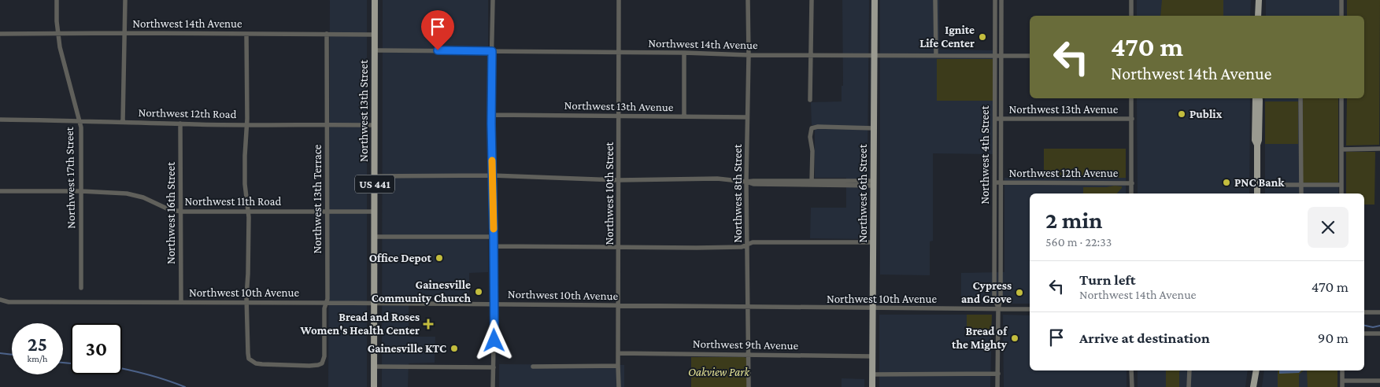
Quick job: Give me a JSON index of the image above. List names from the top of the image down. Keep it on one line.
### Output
{"streets":{"main road":["Northwest 13th Street","US 441","Northwest 6th Street"],"street":["Northwest 14th Avenue","Northwest 13th Avenue","Northwest 12th Road","Northwest 4th Street","Northwest 12th Avenue","Northwest 17th Street","Northwest 10th Street","Northwest 8th Street","Northwest 13th Terrace","Northwest 11th Road","Northwest 16th Street","Northwest 10th Avenue","Northwest 9th Avenue"]},"crossings":[["Northwest 14th Avenue","Northwest 13th Street"],["Northwest 14th Avenue","Northwest 4th Street"],["Northwest 14th Avenue","Northwest 17th Street"],["Northwest 14th Avenue","Northwest 10th Street"],["Northwest 14th Avenue","Northwest 8th Street"],["Northwest 14th Avenue","Northwest 6th Street"],["Northwest 14th Avenue","Northwest 13th Terrace"],["Northwest 13th Avenue","Northwest 4th Street"],["Northwest 13th Avenue","Northwest 10th Street"],["Northwest 13th Avenue","Northwest 8th Street"],["Northwest 13th Street","Northwest 12th Road"],["Northwest 13th Street","Northwest 11th Road"],["Northwest 13th Street","Northwest 10th Avenue"],["Northwest 12th Road","Northwest 17th Street"],["Northwest 12th Road","Northwest 13th Terrace"],["Northwest 12th Road","Northwest 16th Street"],["Northwest 4th Street","Northwest 12th Avenue"],["Northwest 4th Street","Northwest 10th Avenue"],["Northwest 17th Street","Northwest 11th Road"],["Northwest 10th Street","Northwest 10th Avenue"],["Northwest 10th Street","Northwest 9th Avenue"],["Northwest 8th Street","Northwest 10th Avenue"],["Northwest 8th Street","Northwest 9th Avenue"],["Northwest 6th Street","Northwest 10th Avenue"],["Northwest 6th Street","Northwest 9th Avenue"],["Northwest 13th Terrace","Northwest 11th Road"],["Northwest 13th Terrace","Northwest 10th Avenue"],["Northwest 11th Road","Northwest 16th Street"],["Northwest 16th Street","Northwest 10th Avenue"]],"parks":["Oakview Park"],"places":{"other":["Ignite Life Center","Publix","PNC Bank","Office Depot","Gainesville Community Church","Cypress and Grove","Bread of the Mighty","Gainesville KTC"],"health":["Bread and Roses Women's Health Center"]},"page":{"turn":["470 m","Northwest 14th Avenue"],"heading":["2 min","560 m · 22:33"],"list":[{"name":"Turn left","note":"Northwest 14th Avenue","value":"470 m"},{"name":"Arrive at destination","value":"90 m"}],"speed":"25 km/h","limit":"30"}}
